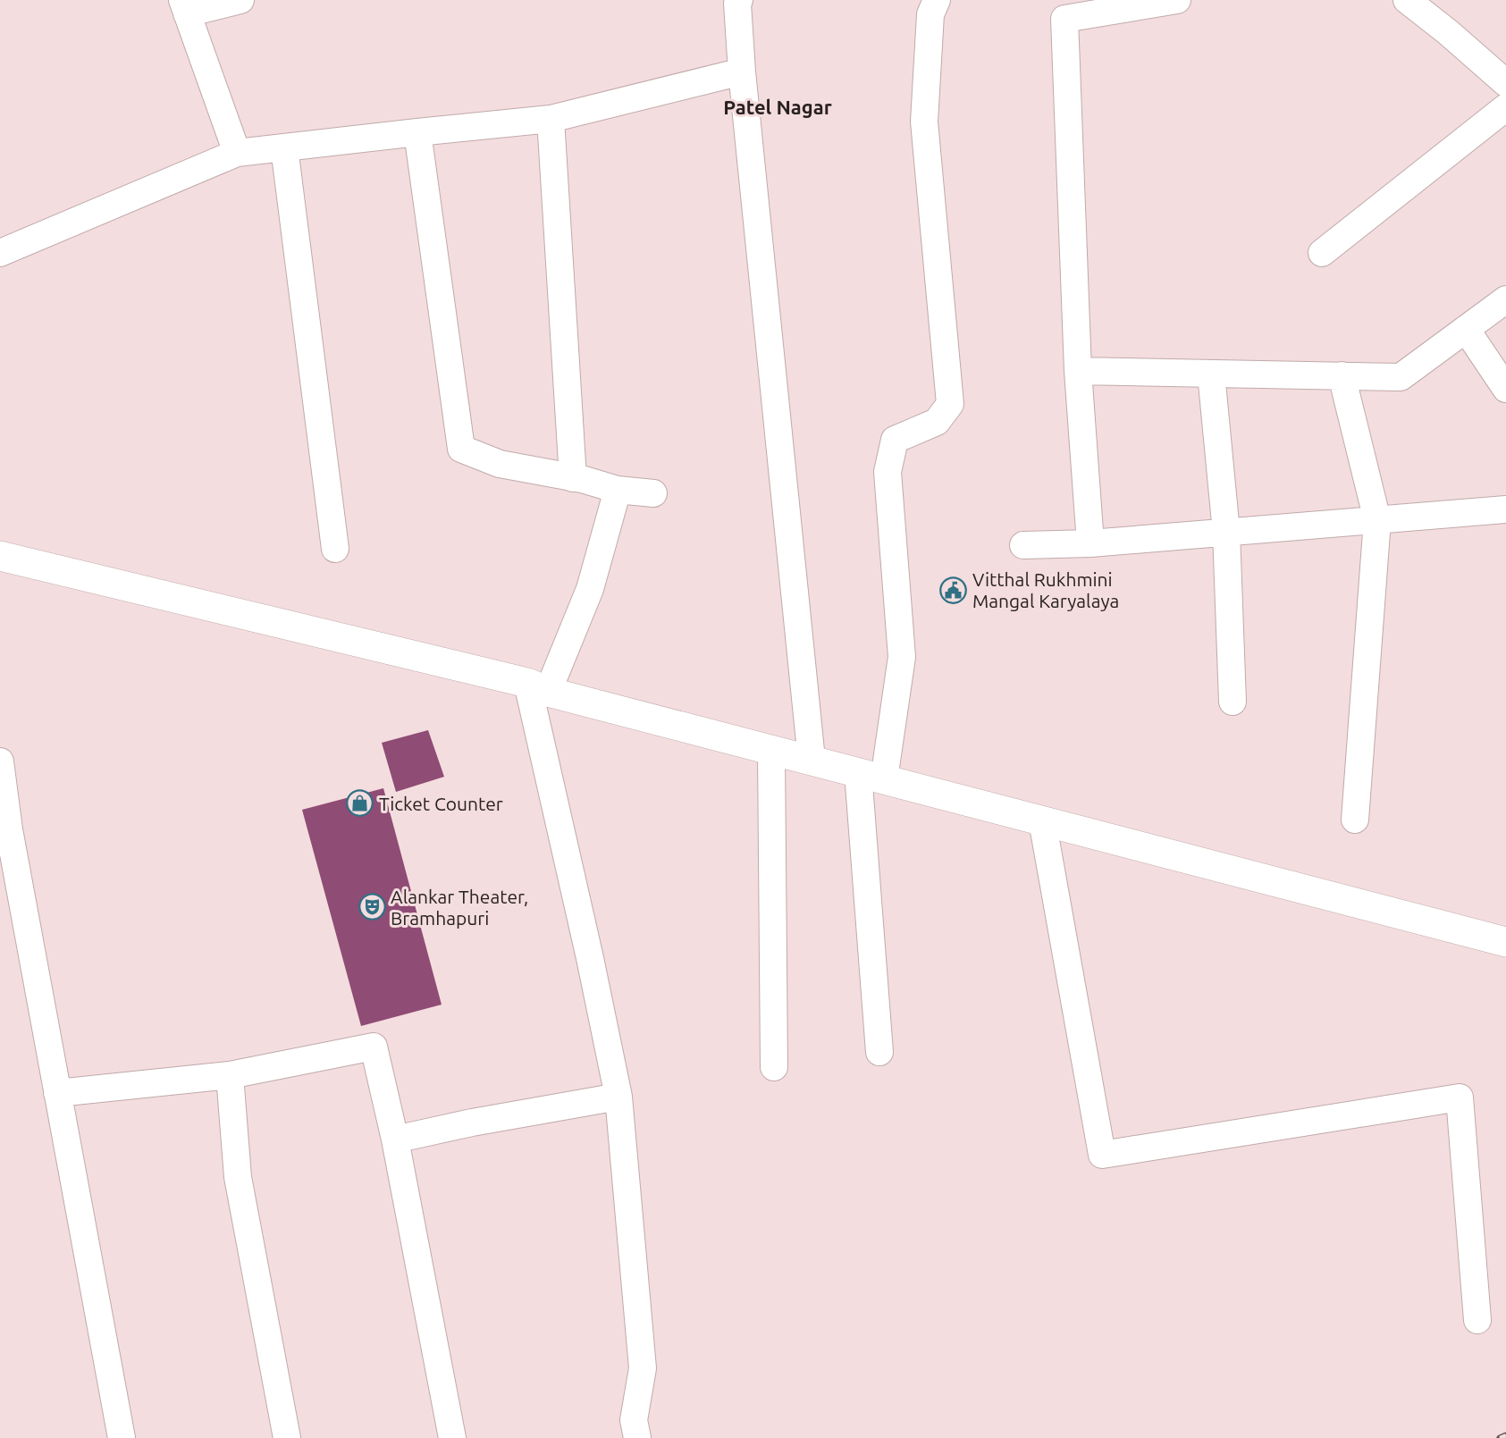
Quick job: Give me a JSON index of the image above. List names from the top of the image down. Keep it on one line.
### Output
{"districts":["Patel Nagar"],"places":{"public building":["Vitthal Rukhmini Mangal Karyalaya"],"shop":["Ticket Counter"],"theatre":["Alankar Theater, Bramhapuri"]}}
